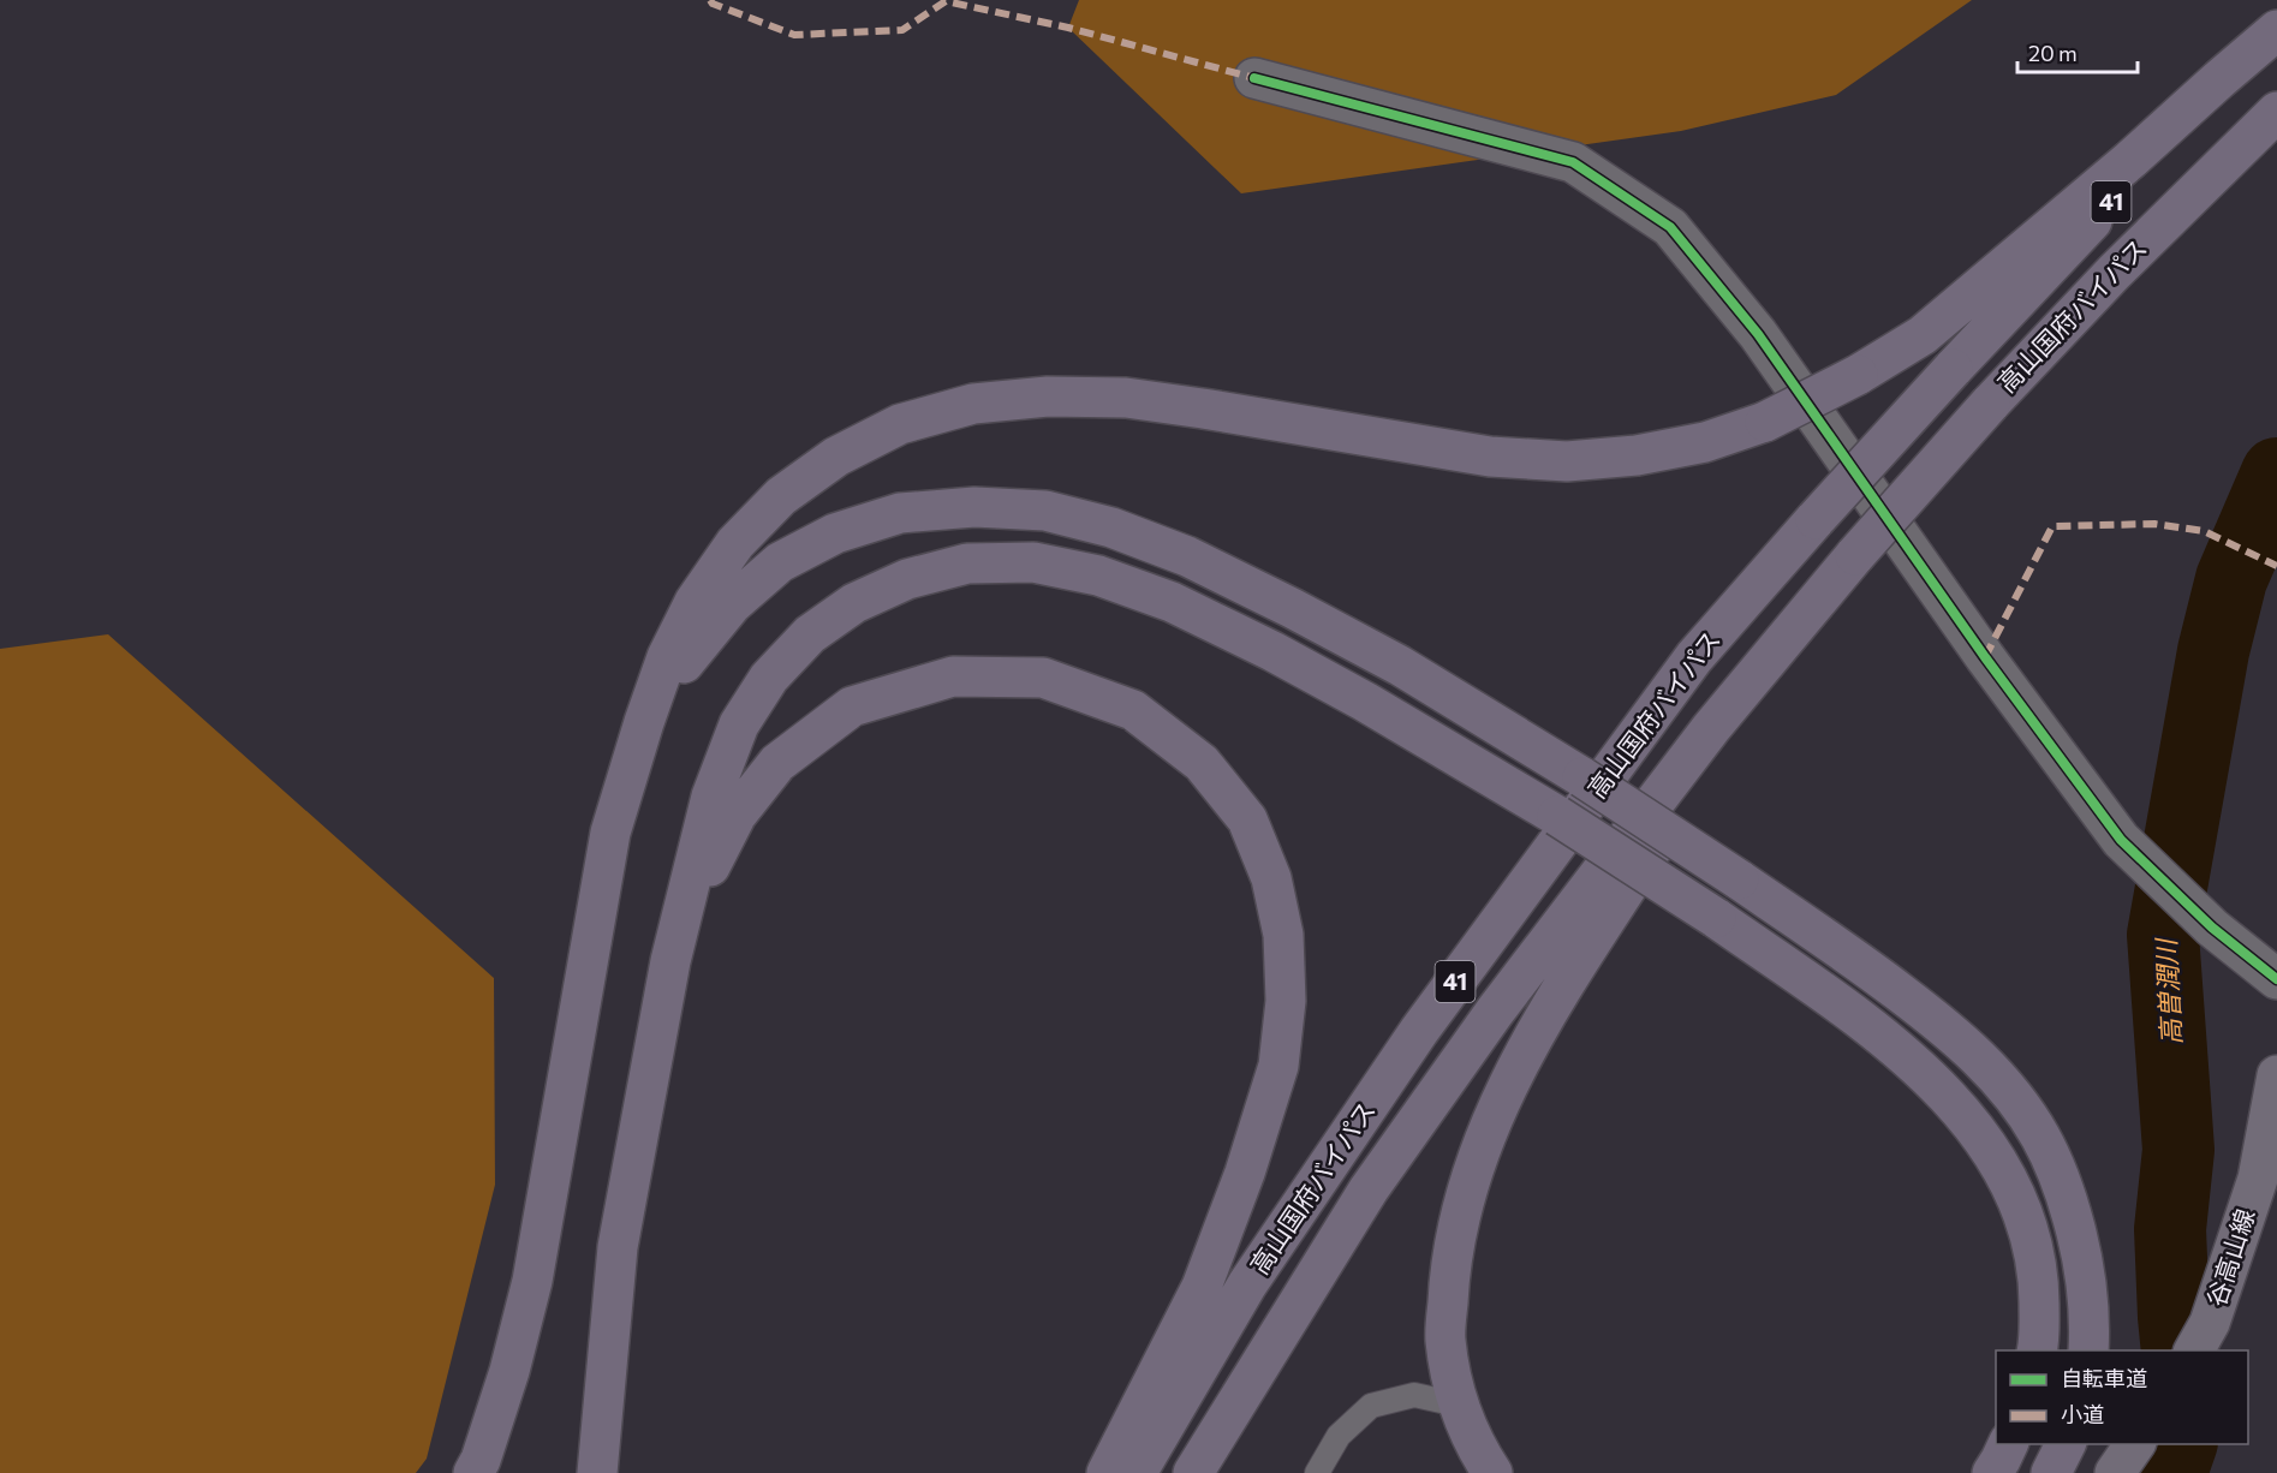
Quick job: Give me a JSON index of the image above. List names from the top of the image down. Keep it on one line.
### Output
{"streets":{"highway":["41","高山国府バイパス"],"main road":["谷高山線"]},"water":["高曽潤川"],"legend":["自転車道","小道"],"scale_bar":"20 m"}
